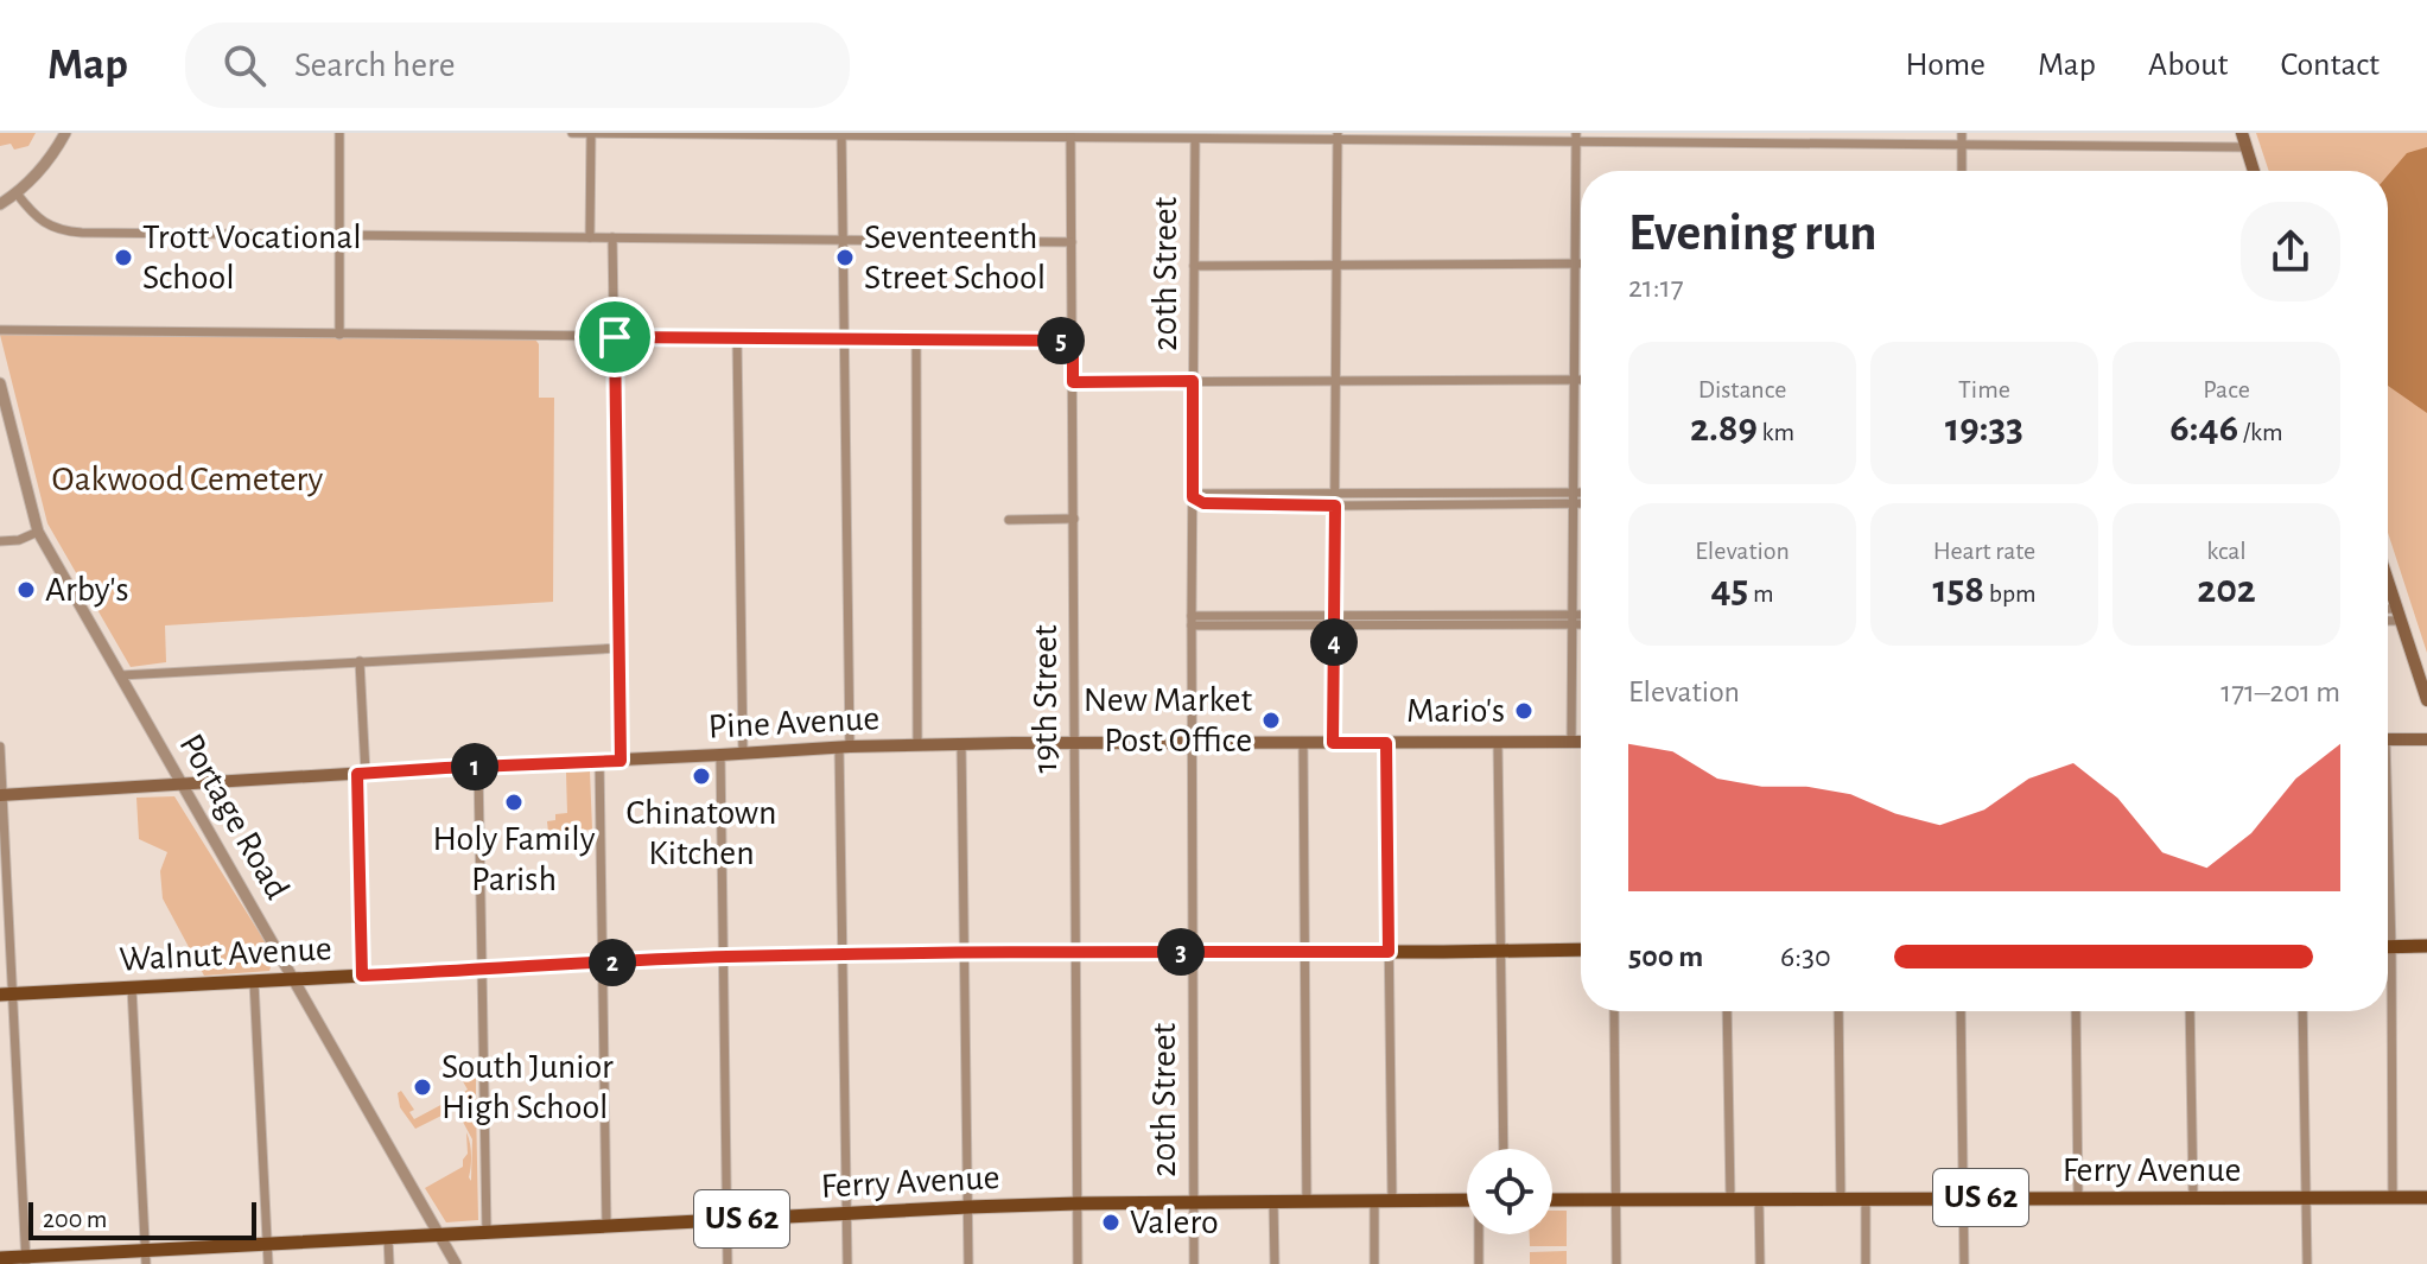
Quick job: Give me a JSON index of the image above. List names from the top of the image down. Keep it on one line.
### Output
{"streets":{"main road":["Pine Avenue","Walnut Avenue","Ferry Avenue","US 62"],"street":["20th Street","19th Street","Portage Road"]},"crossings":[["20th Street","Pine Avenue"],["20th Street","Walnut Avenue"],["20th Street","Ferry Avenue"],["19th Street","Pine Avenue"],["19th Street","Walnut Avenue"],["19th Street","Ferry Avenue"],["Pine Avenue","Portage Road"],["Portage Road","Walnut Avenue"],["Portage Road","Ferry Avenue"]],"parks":["Oakwood Cemetery"],"places":["Trott Vocational School","Seventeenth Street School","Arby's","Mario's","New Market Post Office","Chinatown Kitchen","Holy Family Parish","South Junior High School","Valero"],"scale_bar":"200 m","page":{"header":"Map","search":"Search here","nav":["Home","Map","About","Contact"],"heading":["Evening run","21:17"],"pins":["5","4","1","3","2"],"stats":[["Distance","2.89 km"],["Time","19:33"],["Pace","6:46 /km"],["Elevation","45 m"],["Heart rate","158 bpm"],["kcal","202"]],"chart":["Elevation","171–201 m"],"list":[{"name":"500 m","note":"6:30"}],"scale":"200 m"}}
